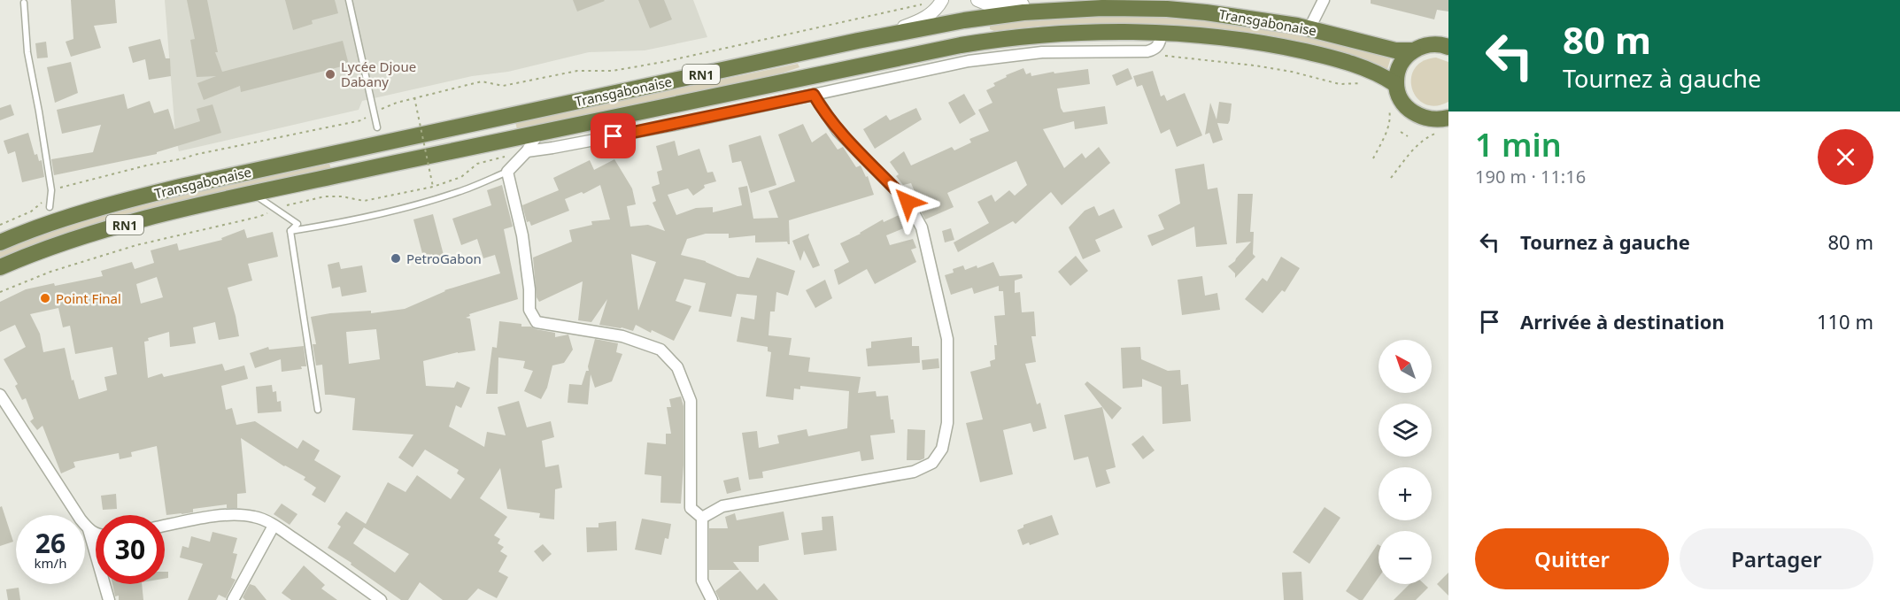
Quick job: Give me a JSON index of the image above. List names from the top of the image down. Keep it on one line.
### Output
{"streets":{"highway":["Transgabonaise","RN1"]},"crossings":[["Transgabonaise","RN1"]],"places":["Lycée Djoue Dabany","PetroGabon","Point Final"],"north":"top left","page":{"turn":["80 m","Tournez à gauche"],"heading":["1 min","190 m · 11:16"],"list":[{"name":"Tournez à gauche","value":"80 m"},{"name":"Arrivée à destination","value":"110 m"}],"map_buttons":["+","−"],"speed":"26 km/h","limit":"30","buttons":["Quitter","Partager"]}}
